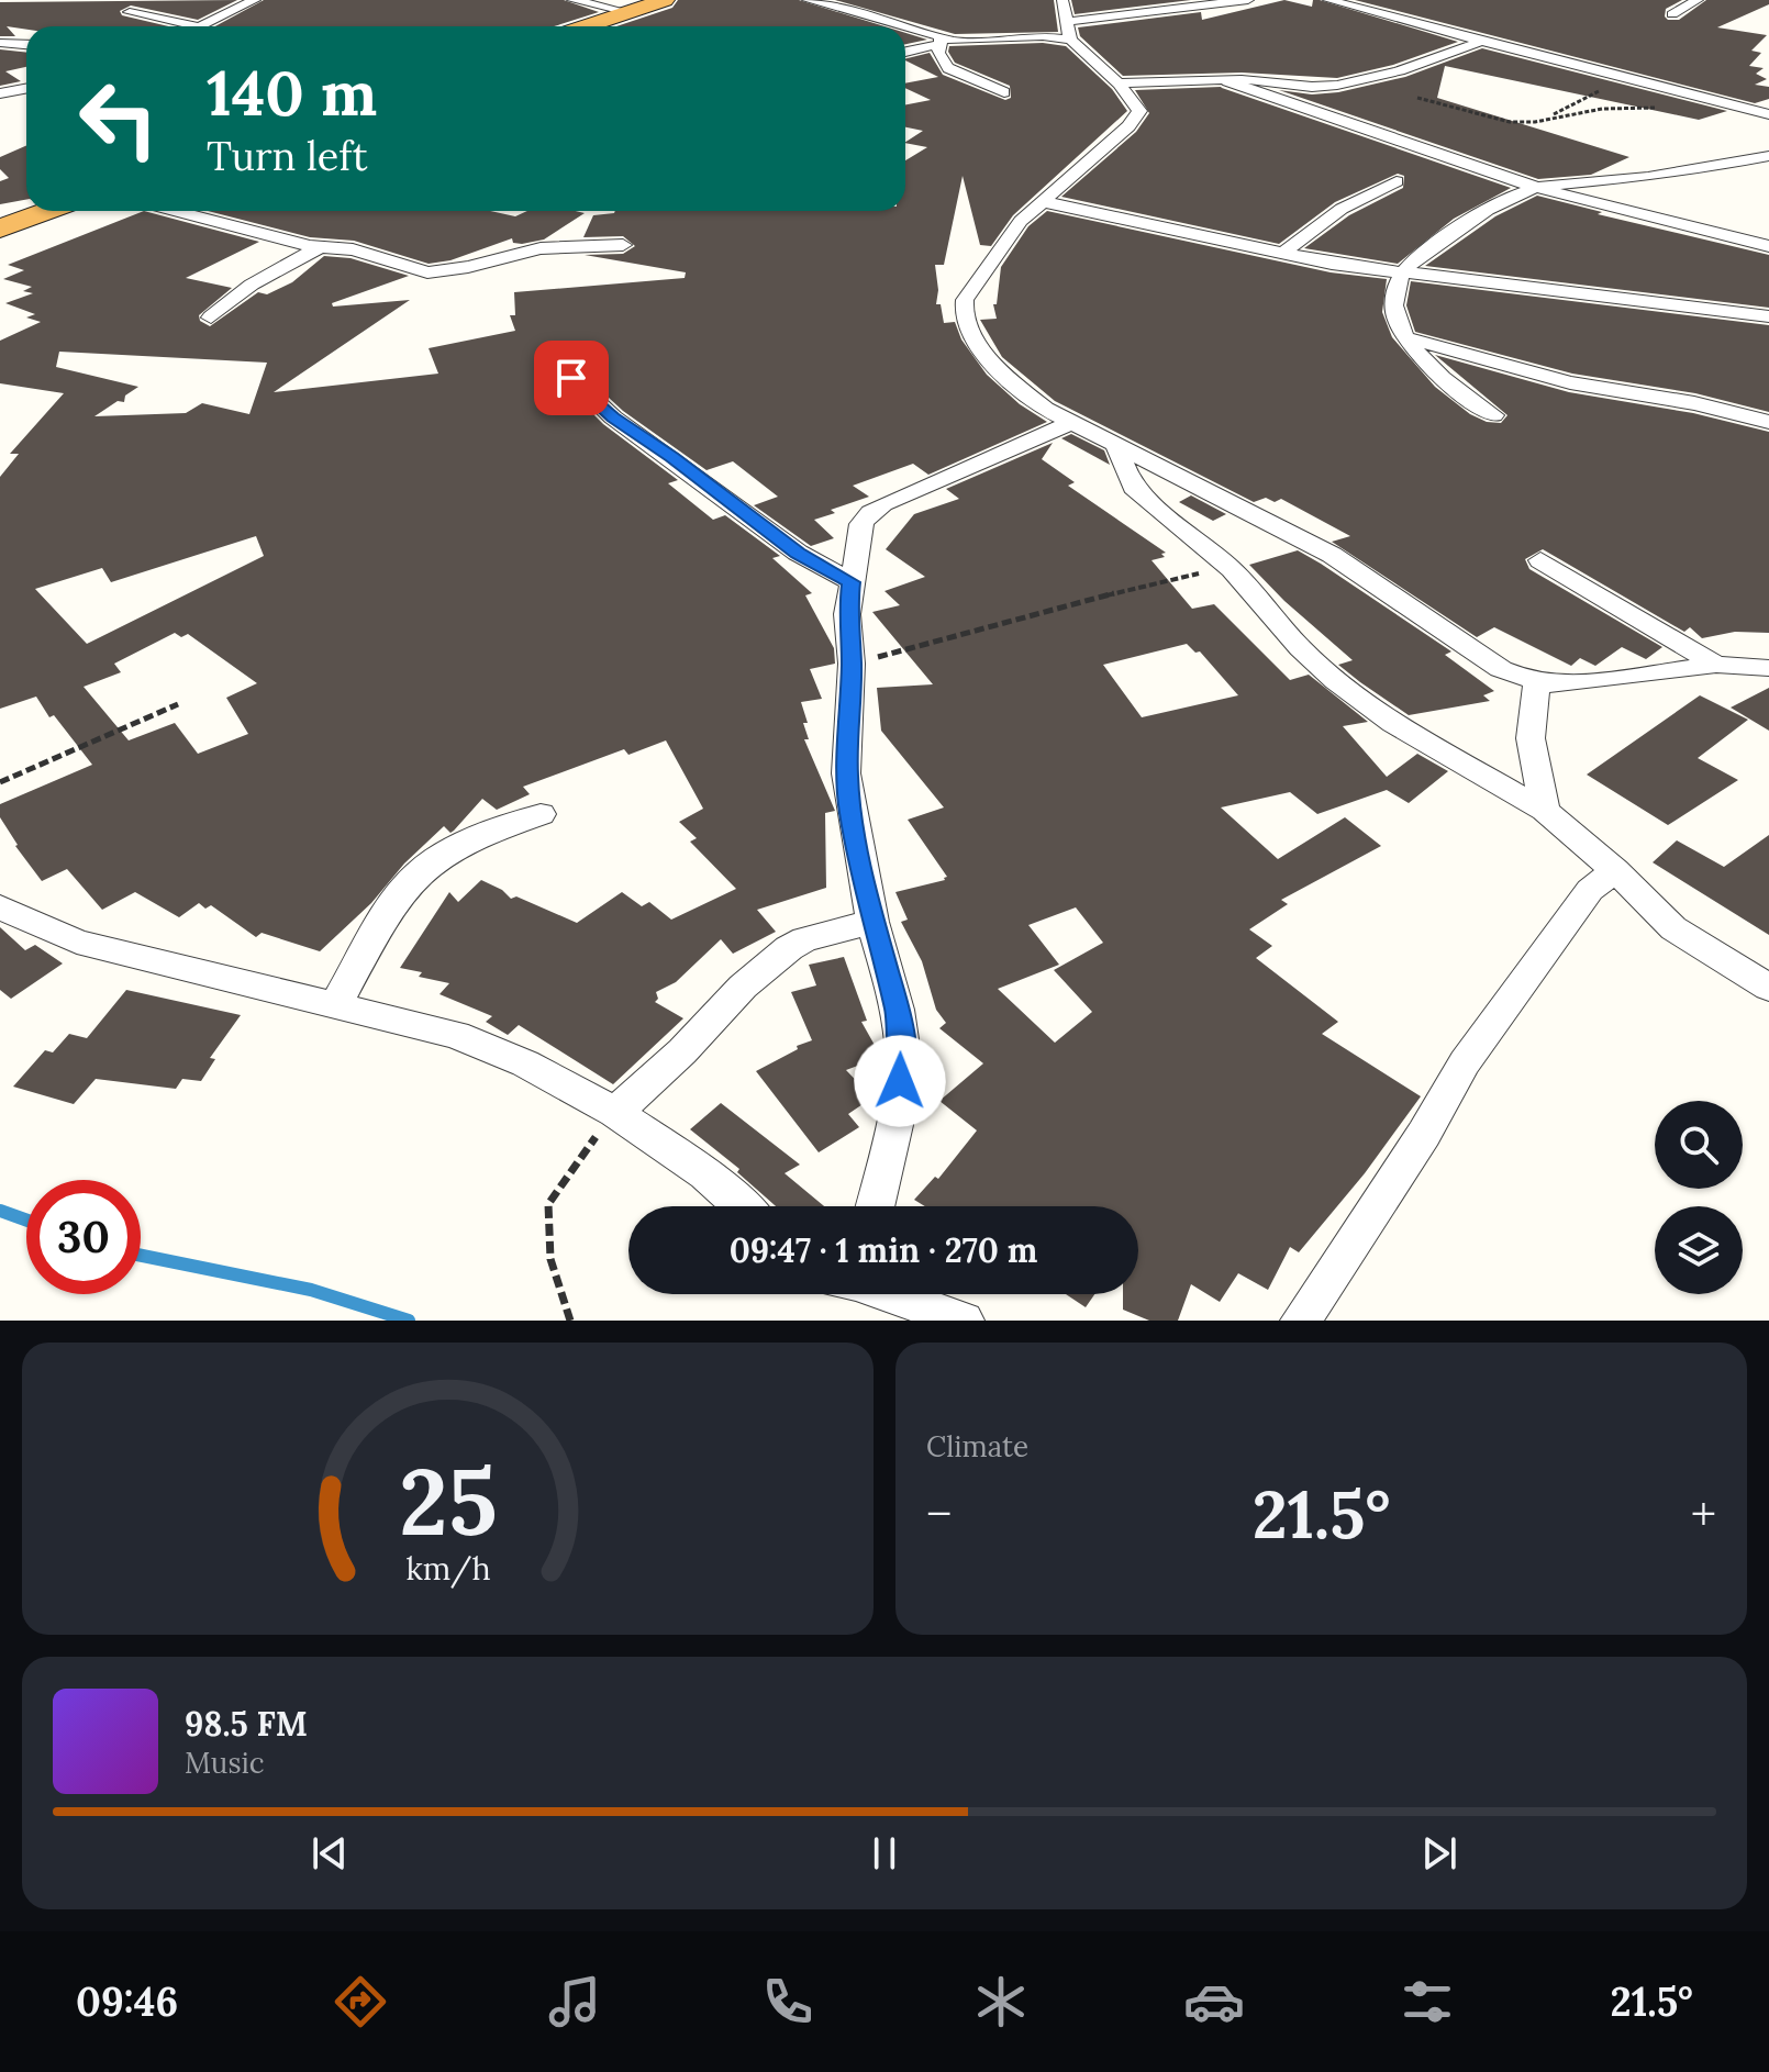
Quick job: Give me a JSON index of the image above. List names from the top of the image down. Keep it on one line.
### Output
{"page":{"turn":["140 m","Turn left"],"limit":"30","trip":"09:47 · 1 min · 270 m","tile":"Climate","heat":["−","21.5°","+"],"song":["98.5 FM","Music"],"tabs":["09:46","21.5°"],"gauge":["25","km/h"]}}
